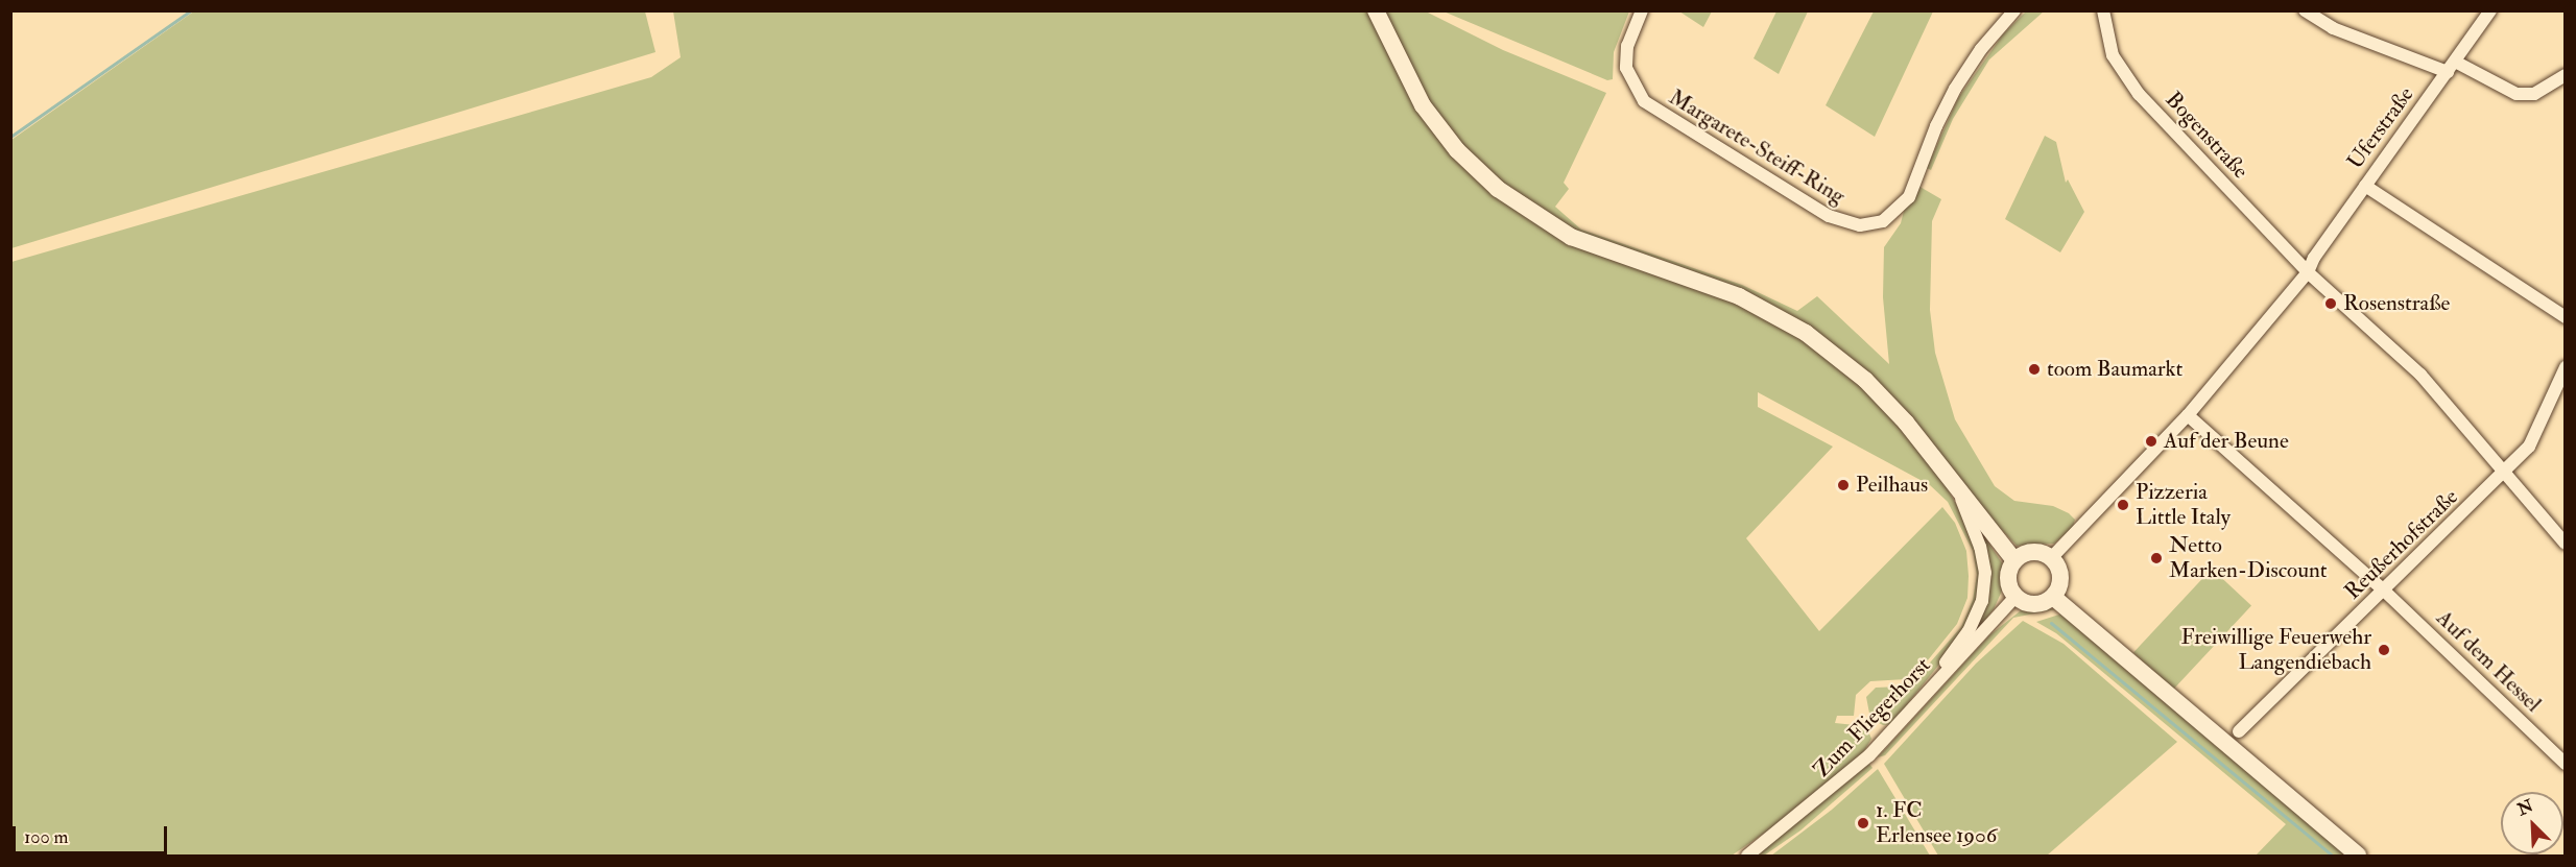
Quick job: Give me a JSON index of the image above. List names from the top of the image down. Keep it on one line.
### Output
{"streets":{"street":["Uferstraße","Bogenstraße","Margarete-Steiff-Ring","Reußerhofstraße","Auf dem Hessel","Zum Fliegerhorst"]},"crossings":[["Uferstraße","Bogenstraße"],["Reußerhofstraße","Auf dem Hessel"]],"places":["Rosenstraße","toom Baumarkt","Auf der Beune","Peilhaus","Pizzeria Little Italy","Netto Marken-Discount","Freiwillige Feuerwehr Langendiebach","1. FC Erlensee 1906"],"scale_bar":"100 m","north":"top left"}
